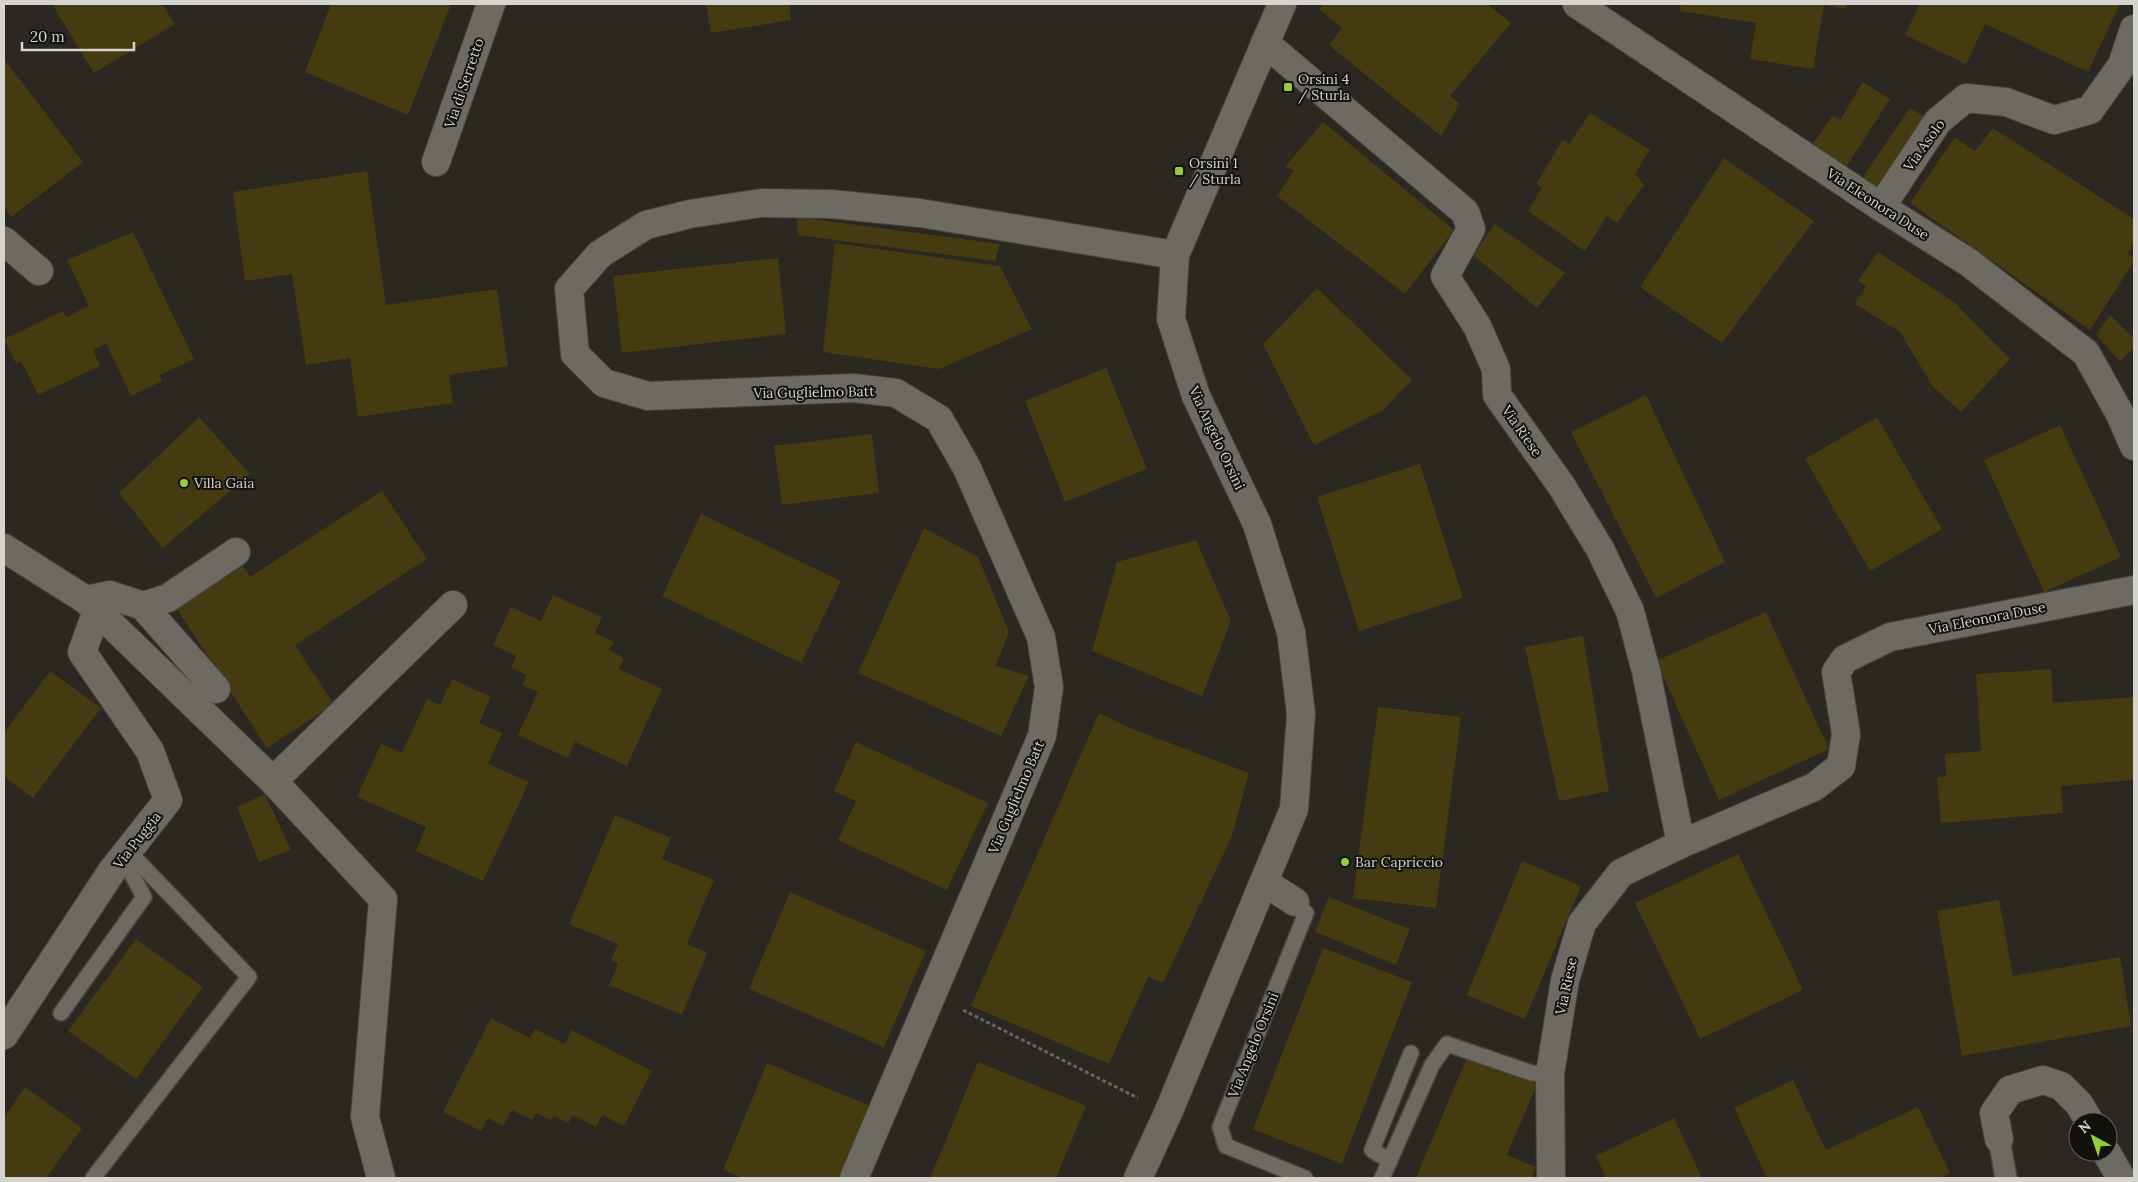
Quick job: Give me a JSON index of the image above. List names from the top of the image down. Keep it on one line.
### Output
{"streets":{"street":["Via di Serretto","Via Asolo","Via Eleonora Duse","Via Guglielmo Batt","Via Riese","Via Angelo Orsini","Via Puggia"]},"crossings":[["Via Asolo","Via Eleonora Duse"],["Via Eleonora Duse","Via Riese"],["Via Guglielmo Batt","Via Angelo Orsini"],["Via Riese","Via Angelo Orsini"]],"places":{"transit":["Orsini 4 / Sturla","Orsini 1 / Sturla"],"other":["Villa Gaia","Bar Capriccio"]},"scale_bar":"20 m","north":"top left"}
